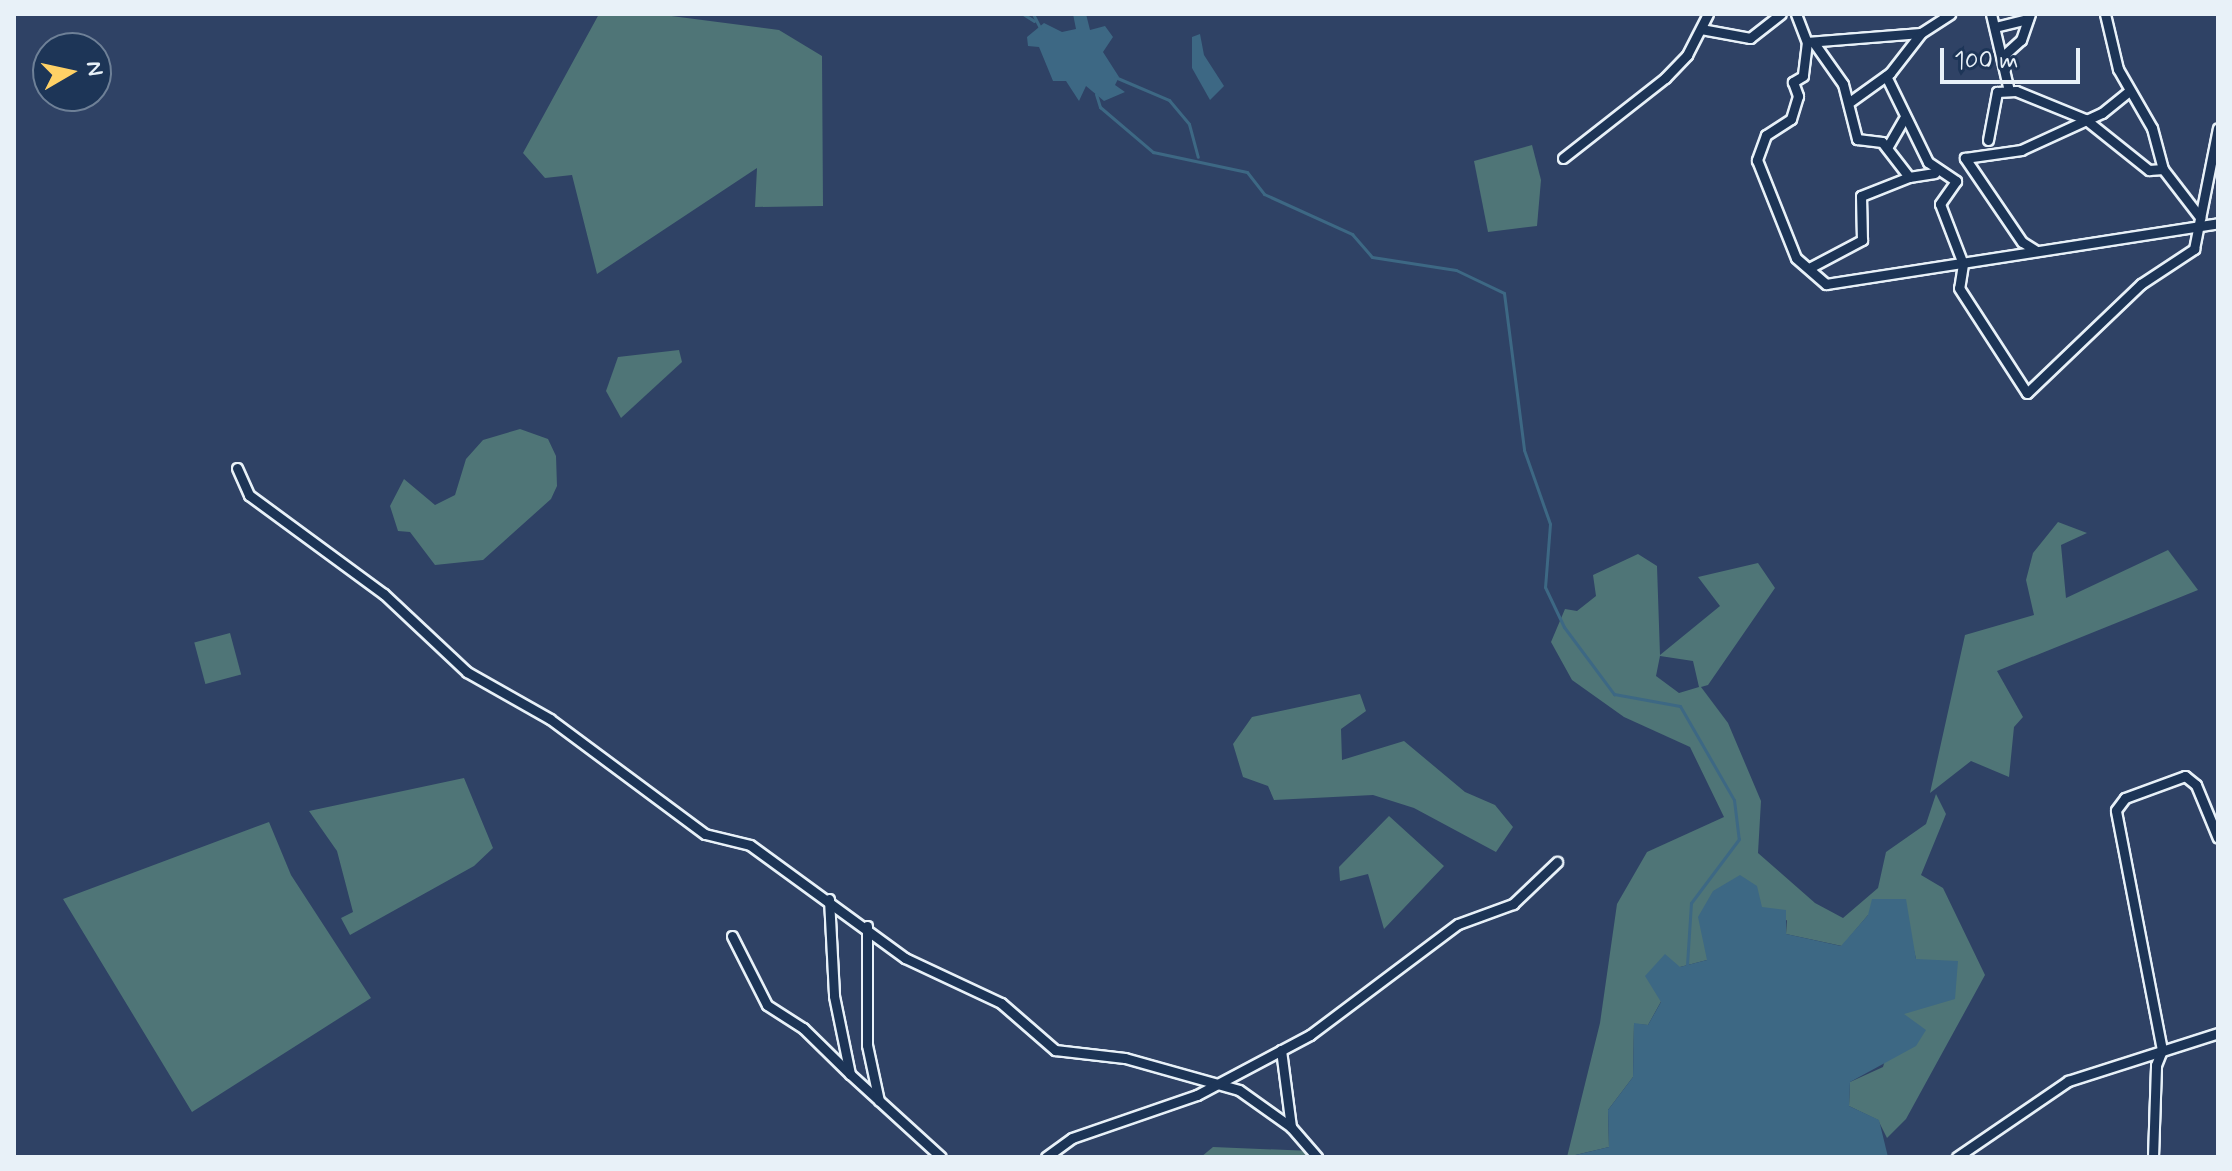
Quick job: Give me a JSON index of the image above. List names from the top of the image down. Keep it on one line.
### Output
{"scale_bar":"100 m","north":"right"}
